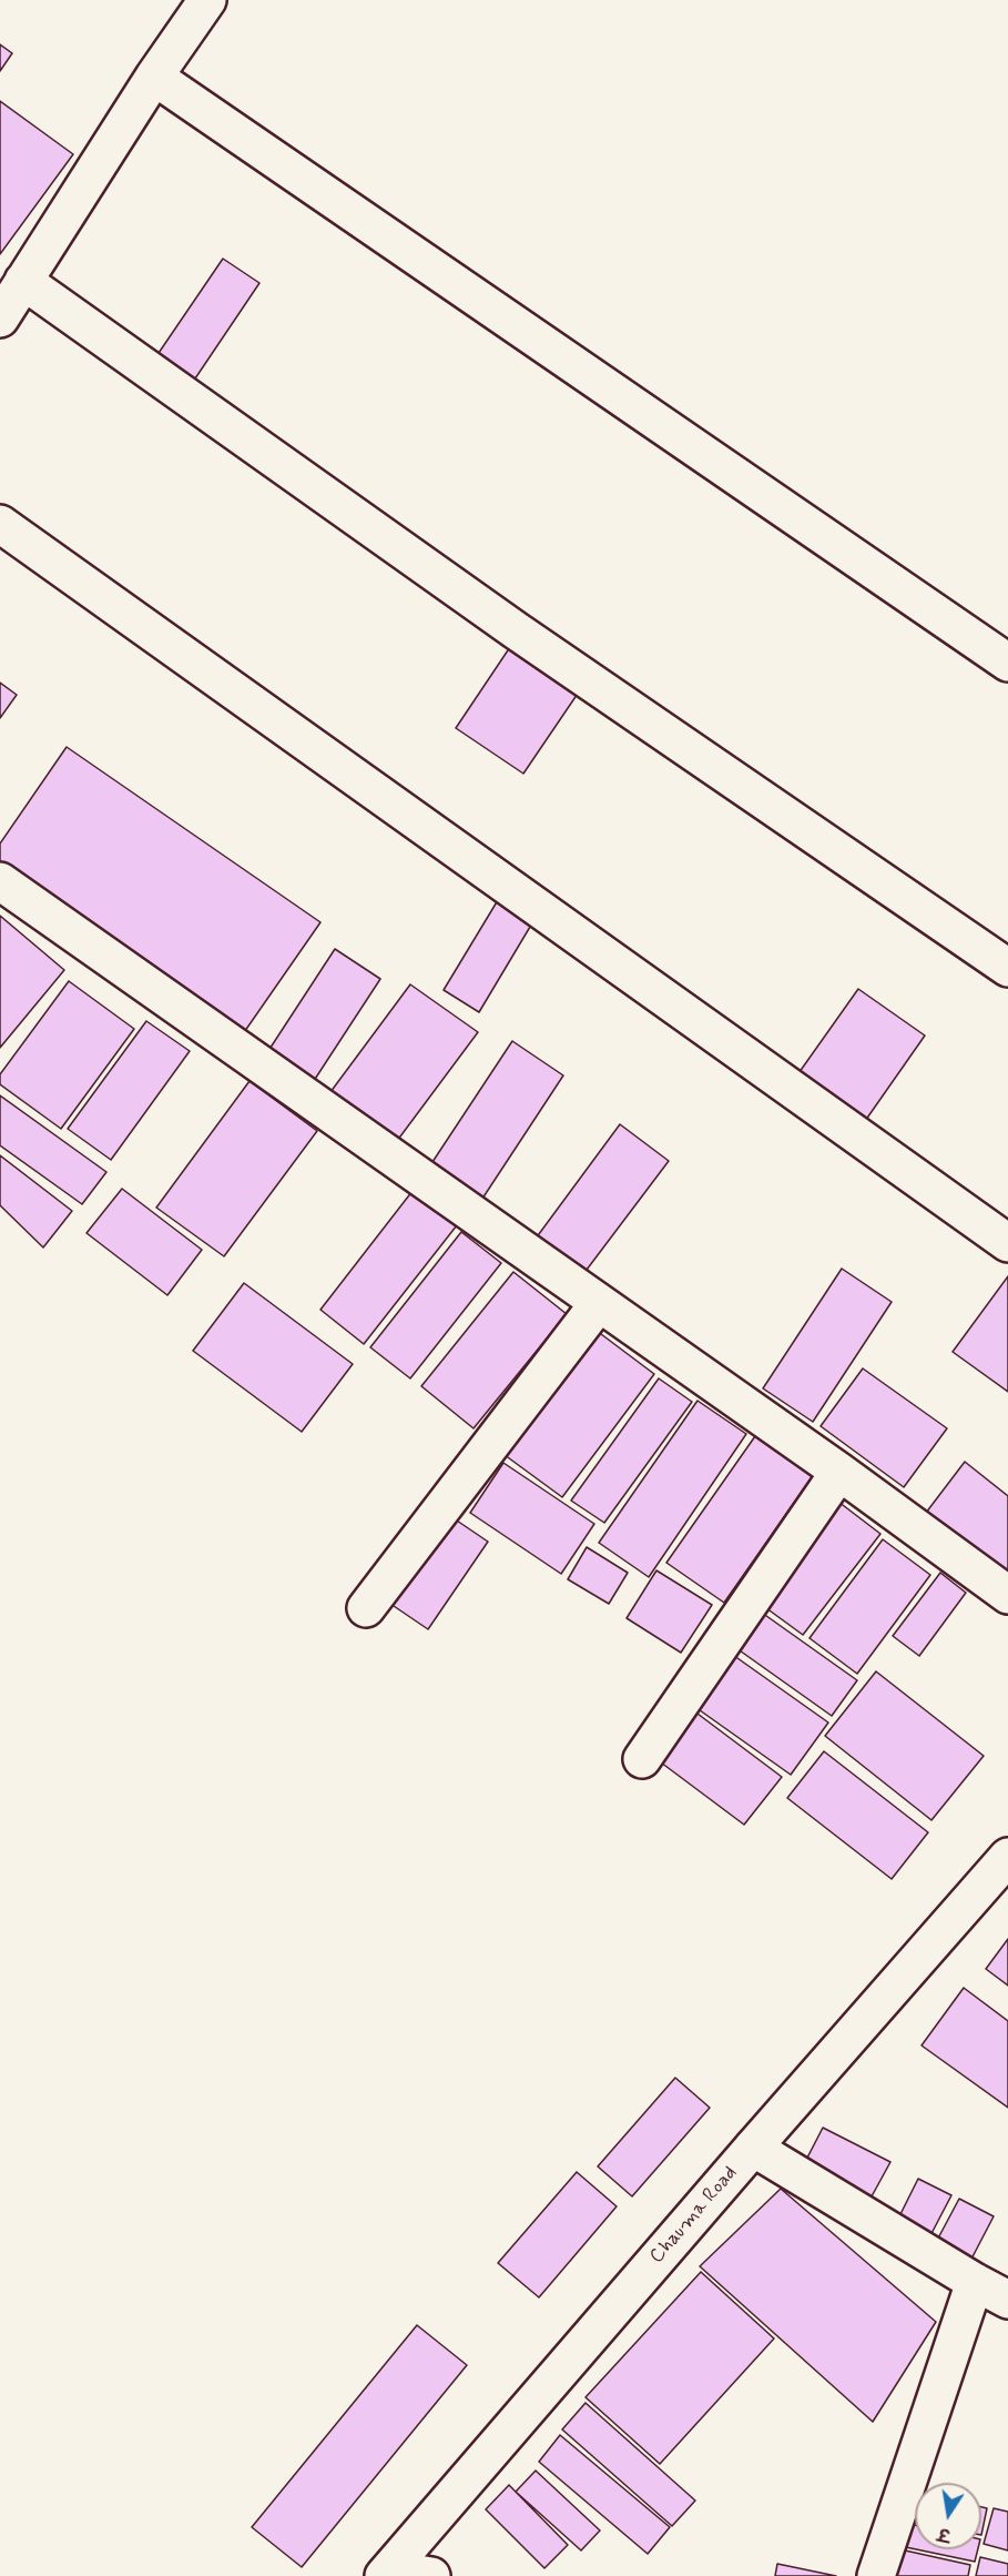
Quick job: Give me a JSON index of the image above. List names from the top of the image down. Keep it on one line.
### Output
{"streets":{"street":["Chauma Road"]},"north":"bottom"}
